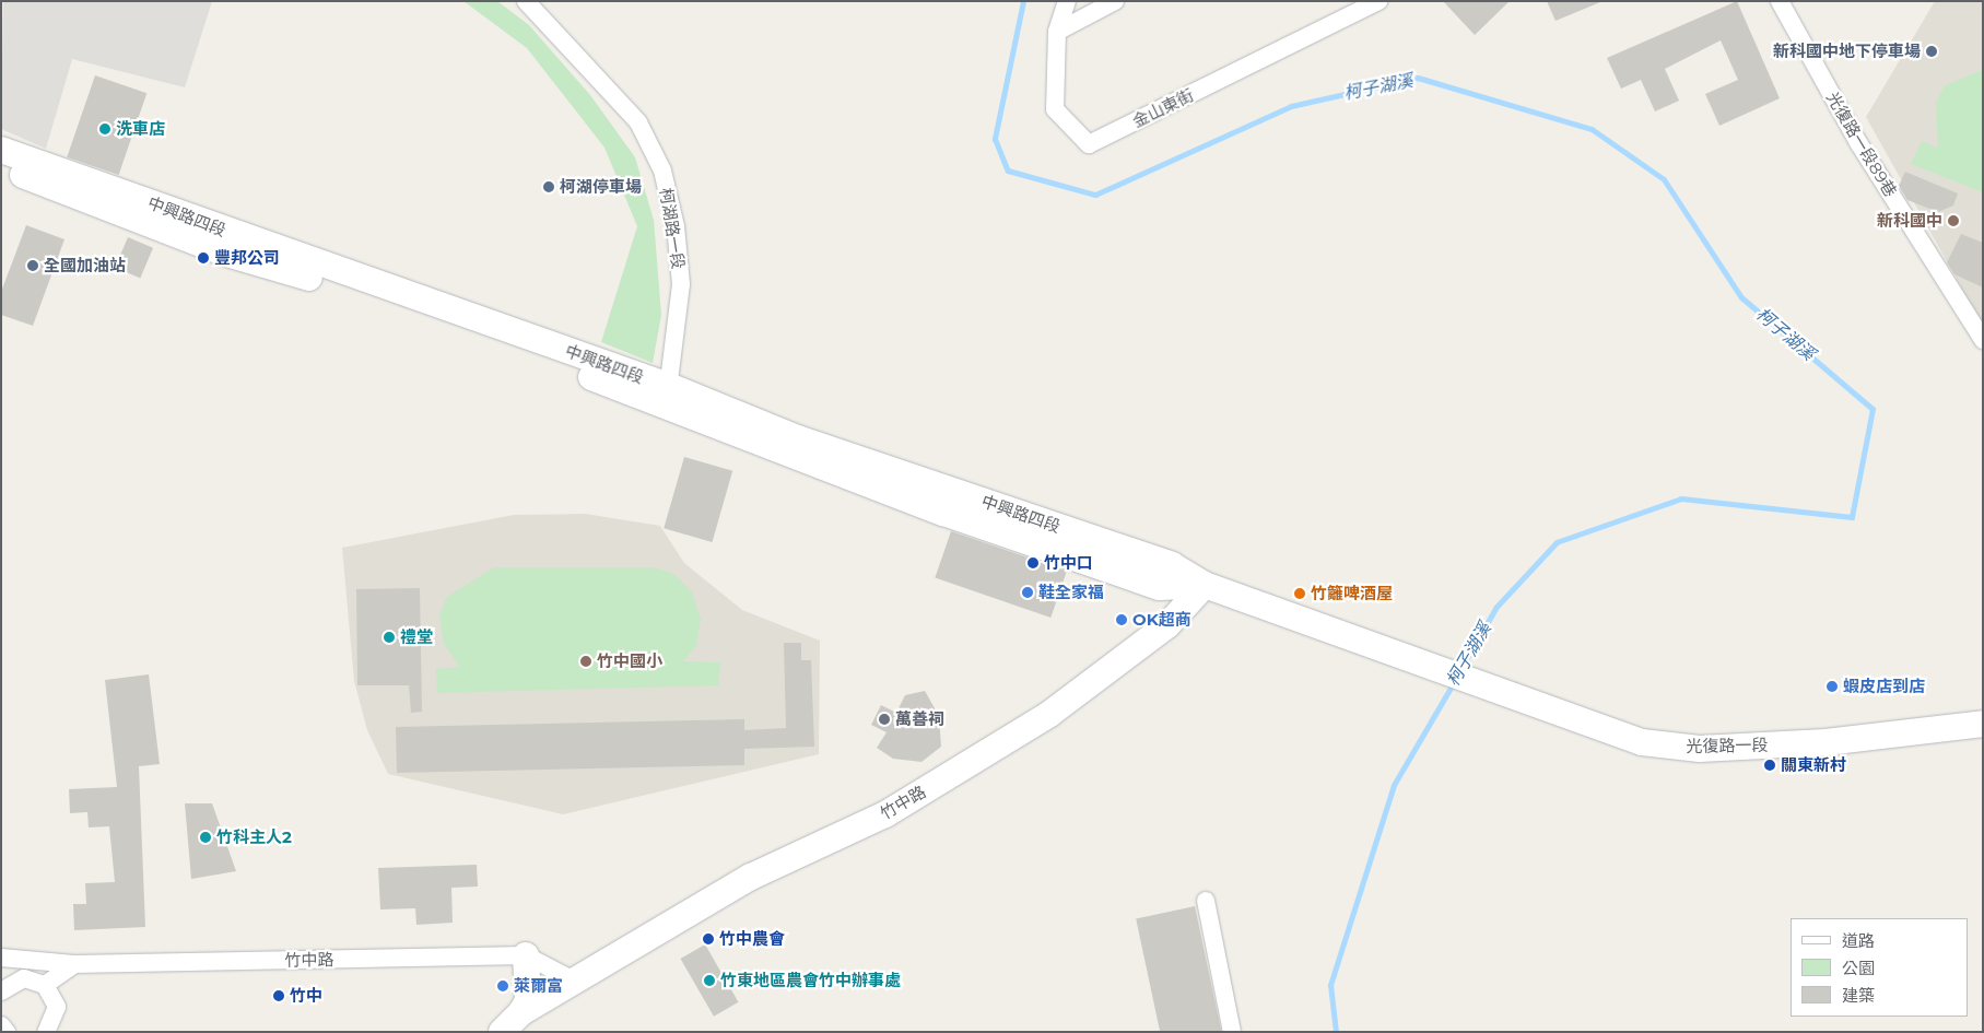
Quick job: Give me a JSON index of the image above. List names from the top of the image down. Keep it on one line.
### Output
{"streets":{"main road":["中興路四段","光復路一段","竹中路"],"street":["金山東街","光復路一段89巷","柯湖路一段"]},"crossings":[["中興路四段","柯湖路一段"],["中興路四段","光復路一段"],["中興路四段","竹中路"]],"water":["柯子湖溪"],"places":["新科國中地下停車場","洗車店","柯湖停車場","新科國中","豐邦公司","全國加油站","竹中口","鞋全家福","竹籬啤酒屋","OK超商","禮堂","竹中國小","蝦皮店到店","萬善祠","關東新村","竹科主人2","竹中農會","竹東地區農會竹中辦事處","萊爾富","竹中"],"legend":["道路","公園","建築"]}
